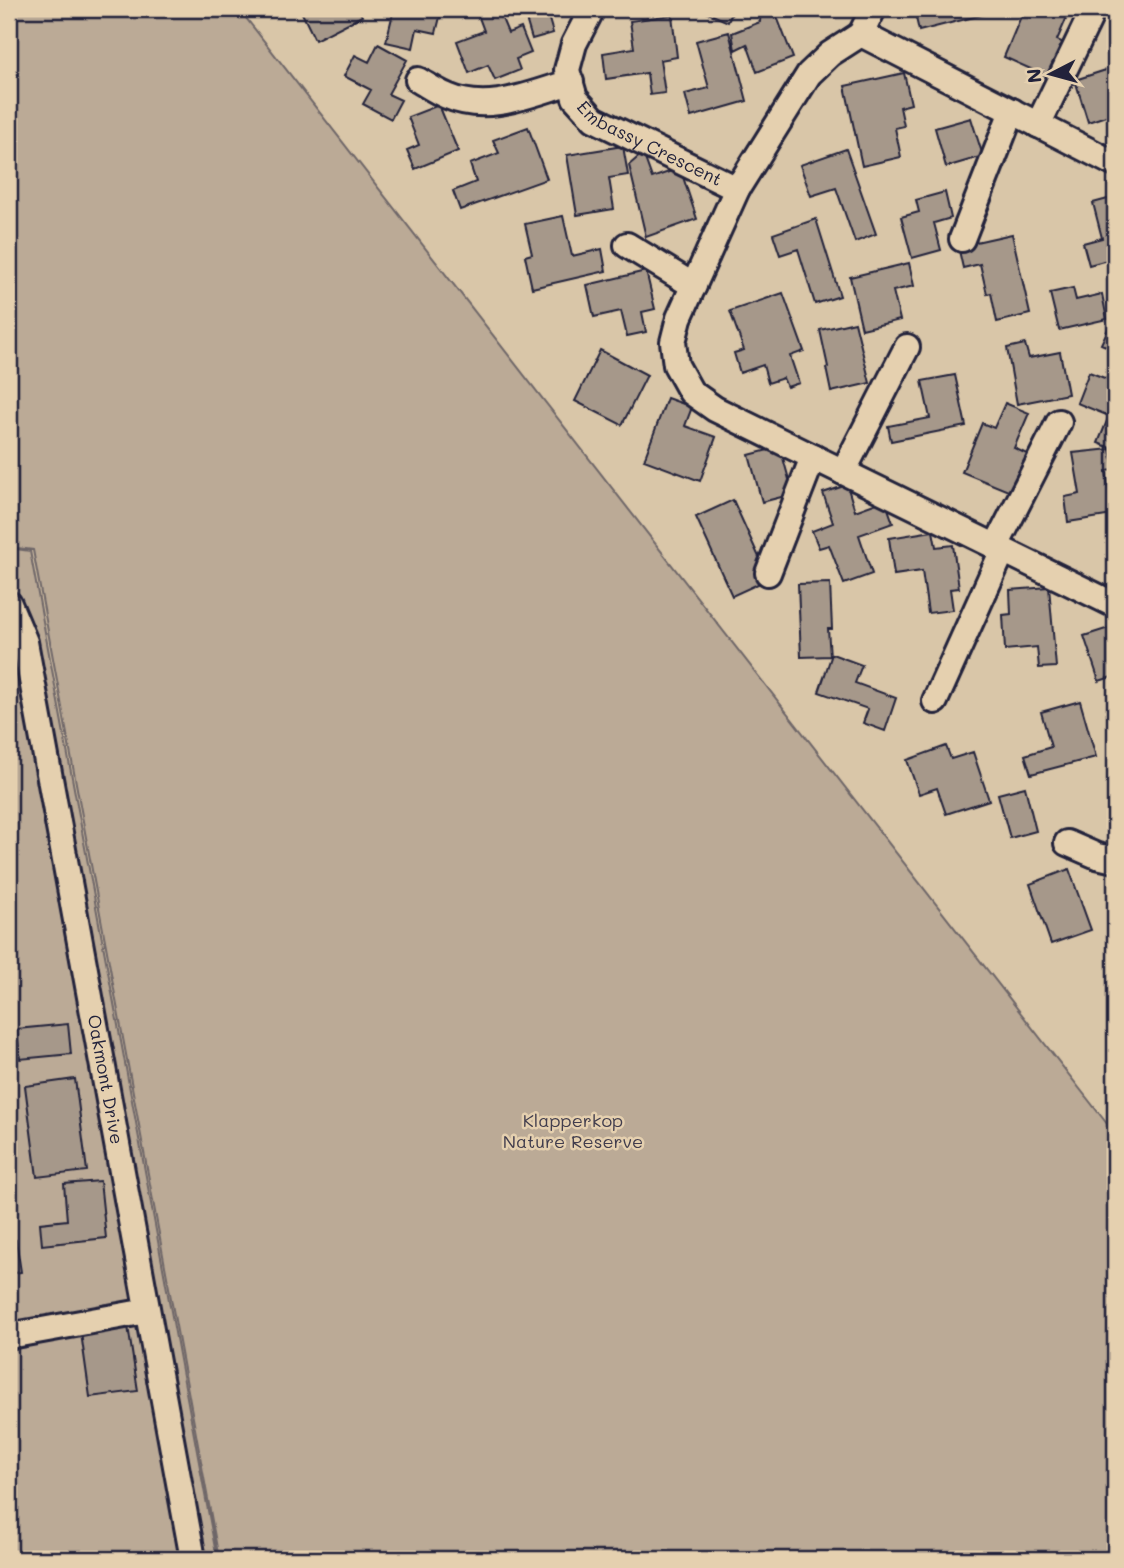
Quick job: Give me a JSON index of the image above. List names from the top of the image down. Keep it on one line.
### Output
{"streets":{"street":["Embassy Crescent","Oakmont Drive"]},"parks":["Klapperkop Nature Reserve"],"north":"left"}
